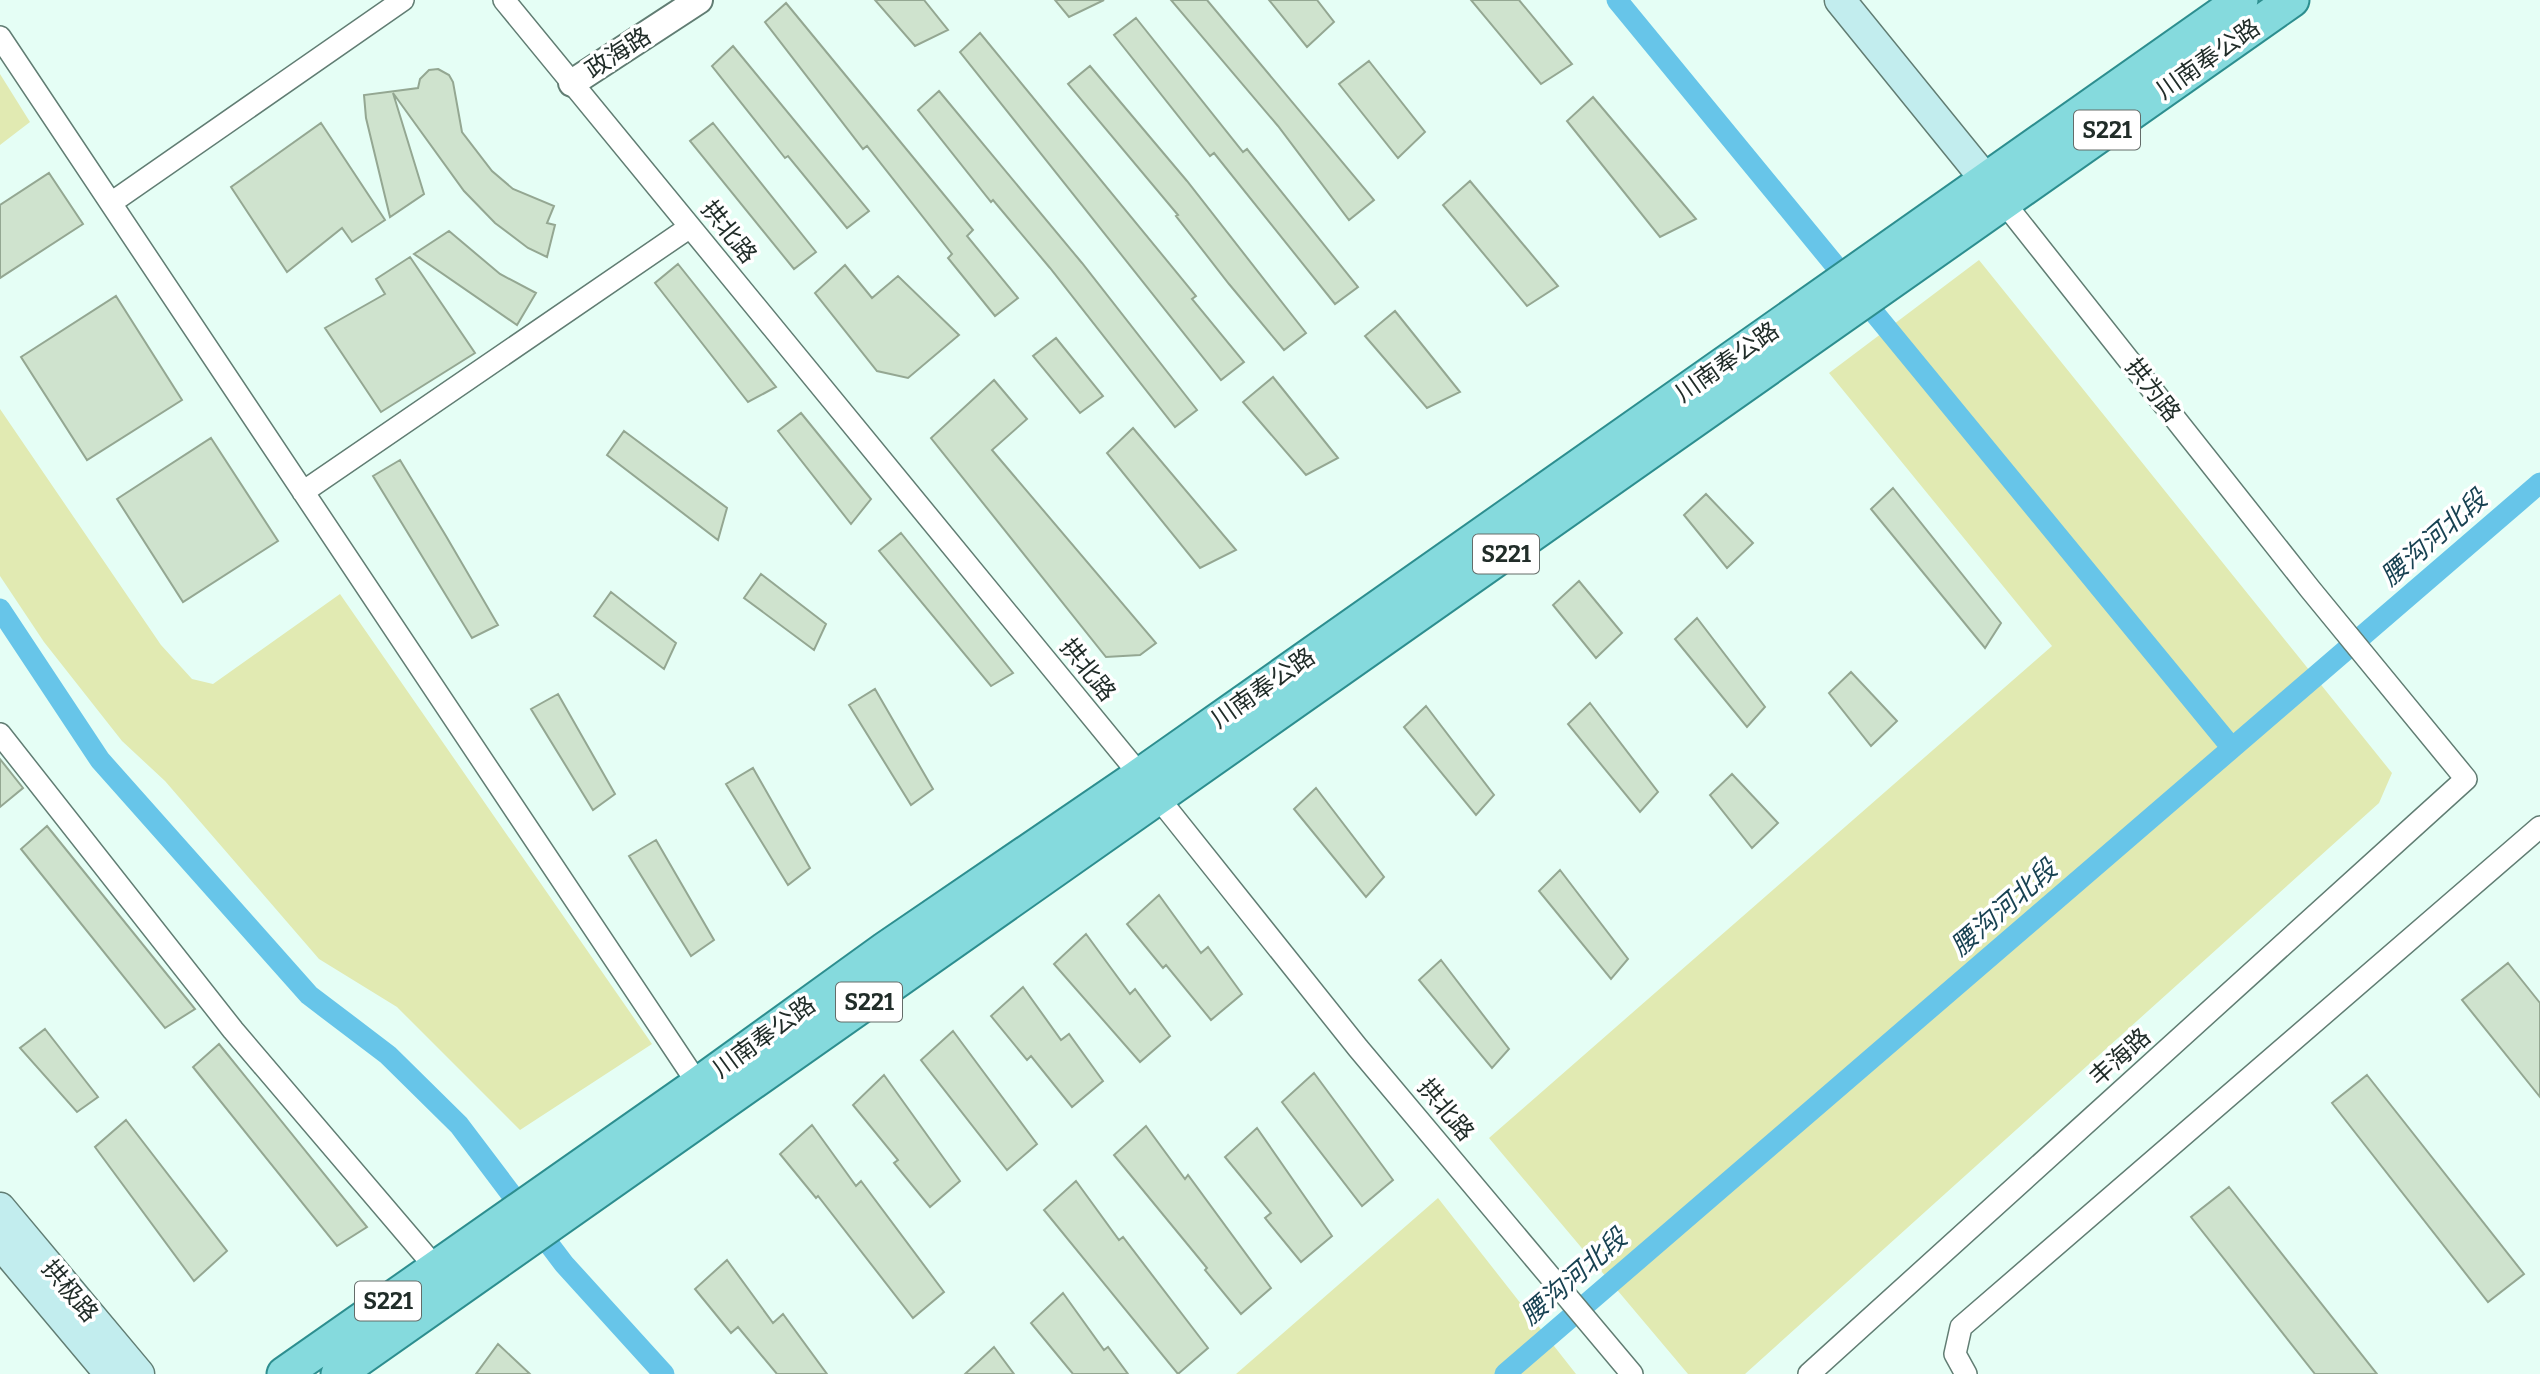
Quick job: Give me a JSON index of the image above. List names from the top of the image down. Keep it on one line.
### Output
{"streets":{"main road":["川南奉公路","S221","拱为路","拱极路"],"street":["政海路","拱北路","丰海路"]},"crossings":[["政海路","拱北路"],["川南奉公路","拱北路"],["川南奉公路","拱为路"],["拱为路","丰海路"]],"water":["腰沟河北段"]}
